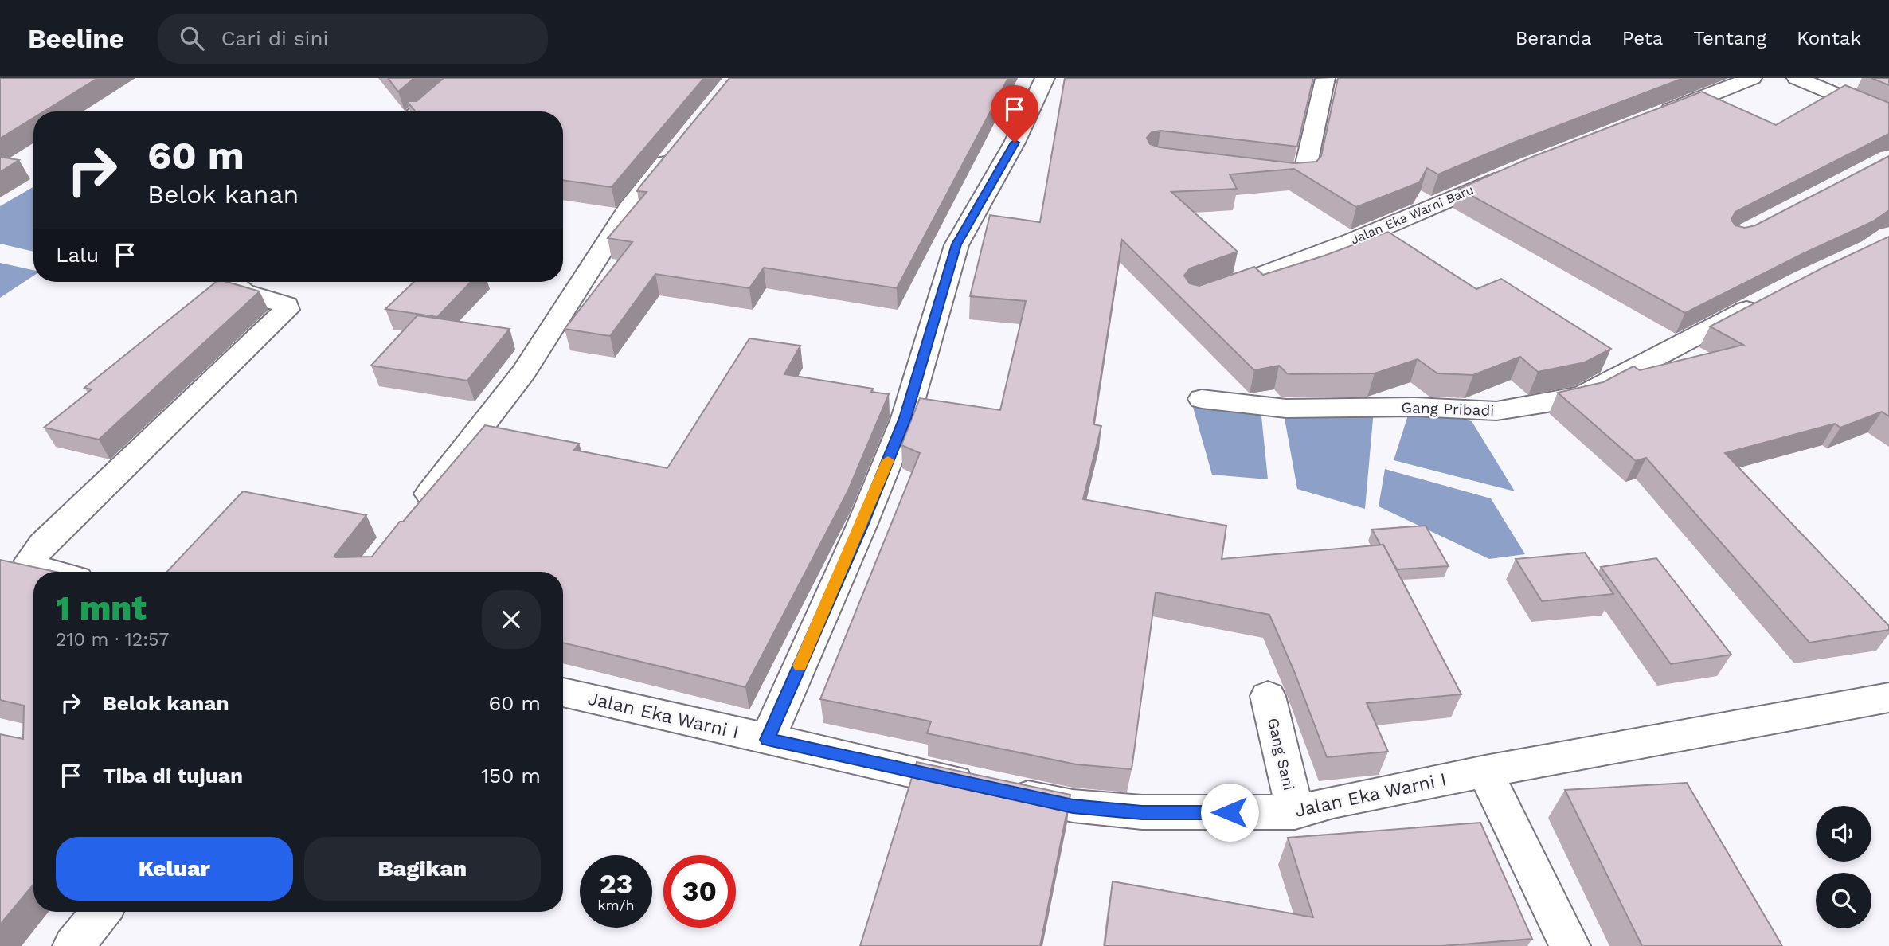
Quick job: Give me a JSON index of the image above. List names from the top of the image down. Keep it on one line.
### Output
{"streets":{"street":["Jalan Eka Warni Baru","Gang Pribadi","Jalan Eka Warni I","Gang Sani"]},"crossings":[["Jalan Eka Warni I","Gang Sani"]],"page":{"header":"Beeline","search":"Cari di sini","nav":["Beranda","Peta","Tentang","Kontak"],"turn":["60 m","Belok kanan"],"then":"Lalu","heading":["1 mnt","210 m · 12:57"],"list":[{"name":"Belok kanan","value":"60 m"},{"name":"Tiba di tujuan","value":"150 m"}],"buttons":["Keluar","Bagikan"],"speed":"23 km/h","limit":"30"}}
